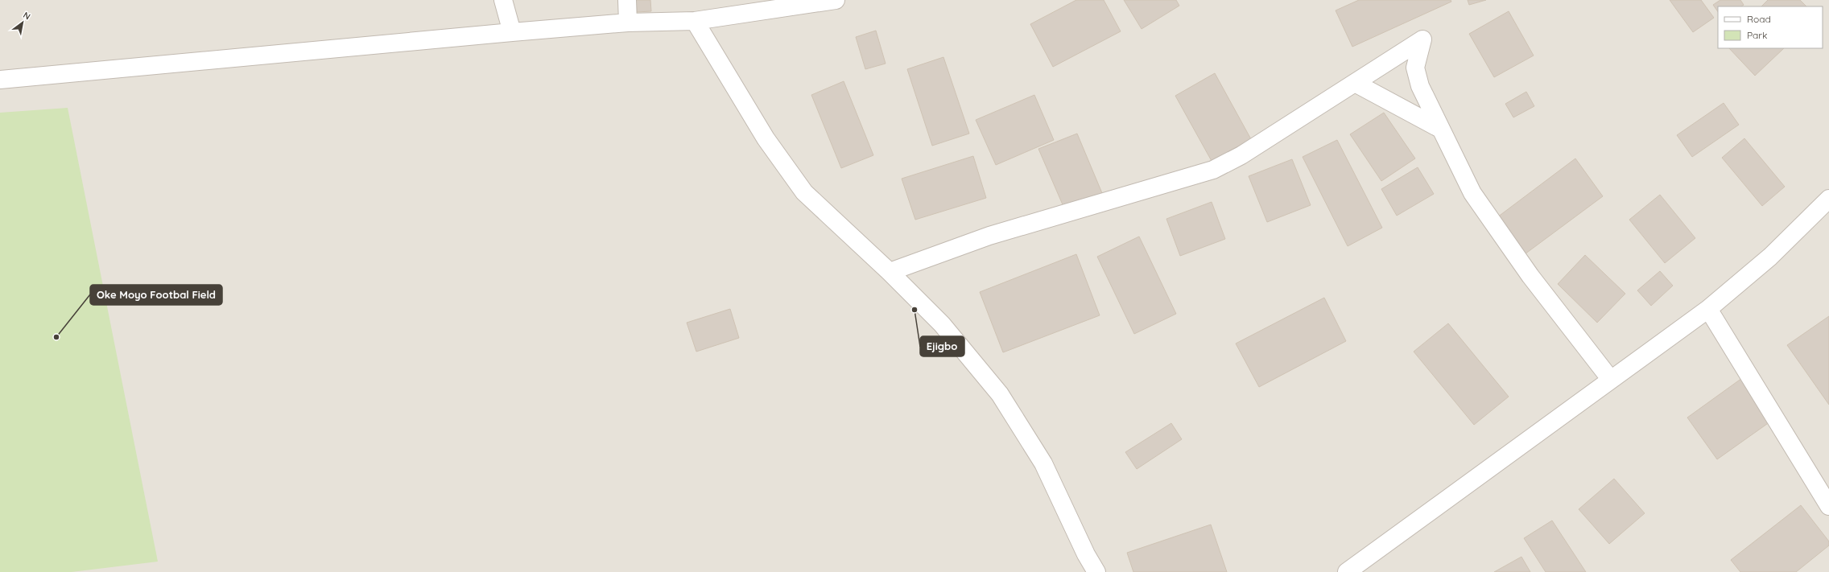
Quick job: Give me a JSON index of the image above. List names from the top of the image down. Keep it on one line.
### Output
{"places":["Ejigbo","Oke Moyo Footbal Field"],"legend":["Road","Park"],"north":"top right"}
